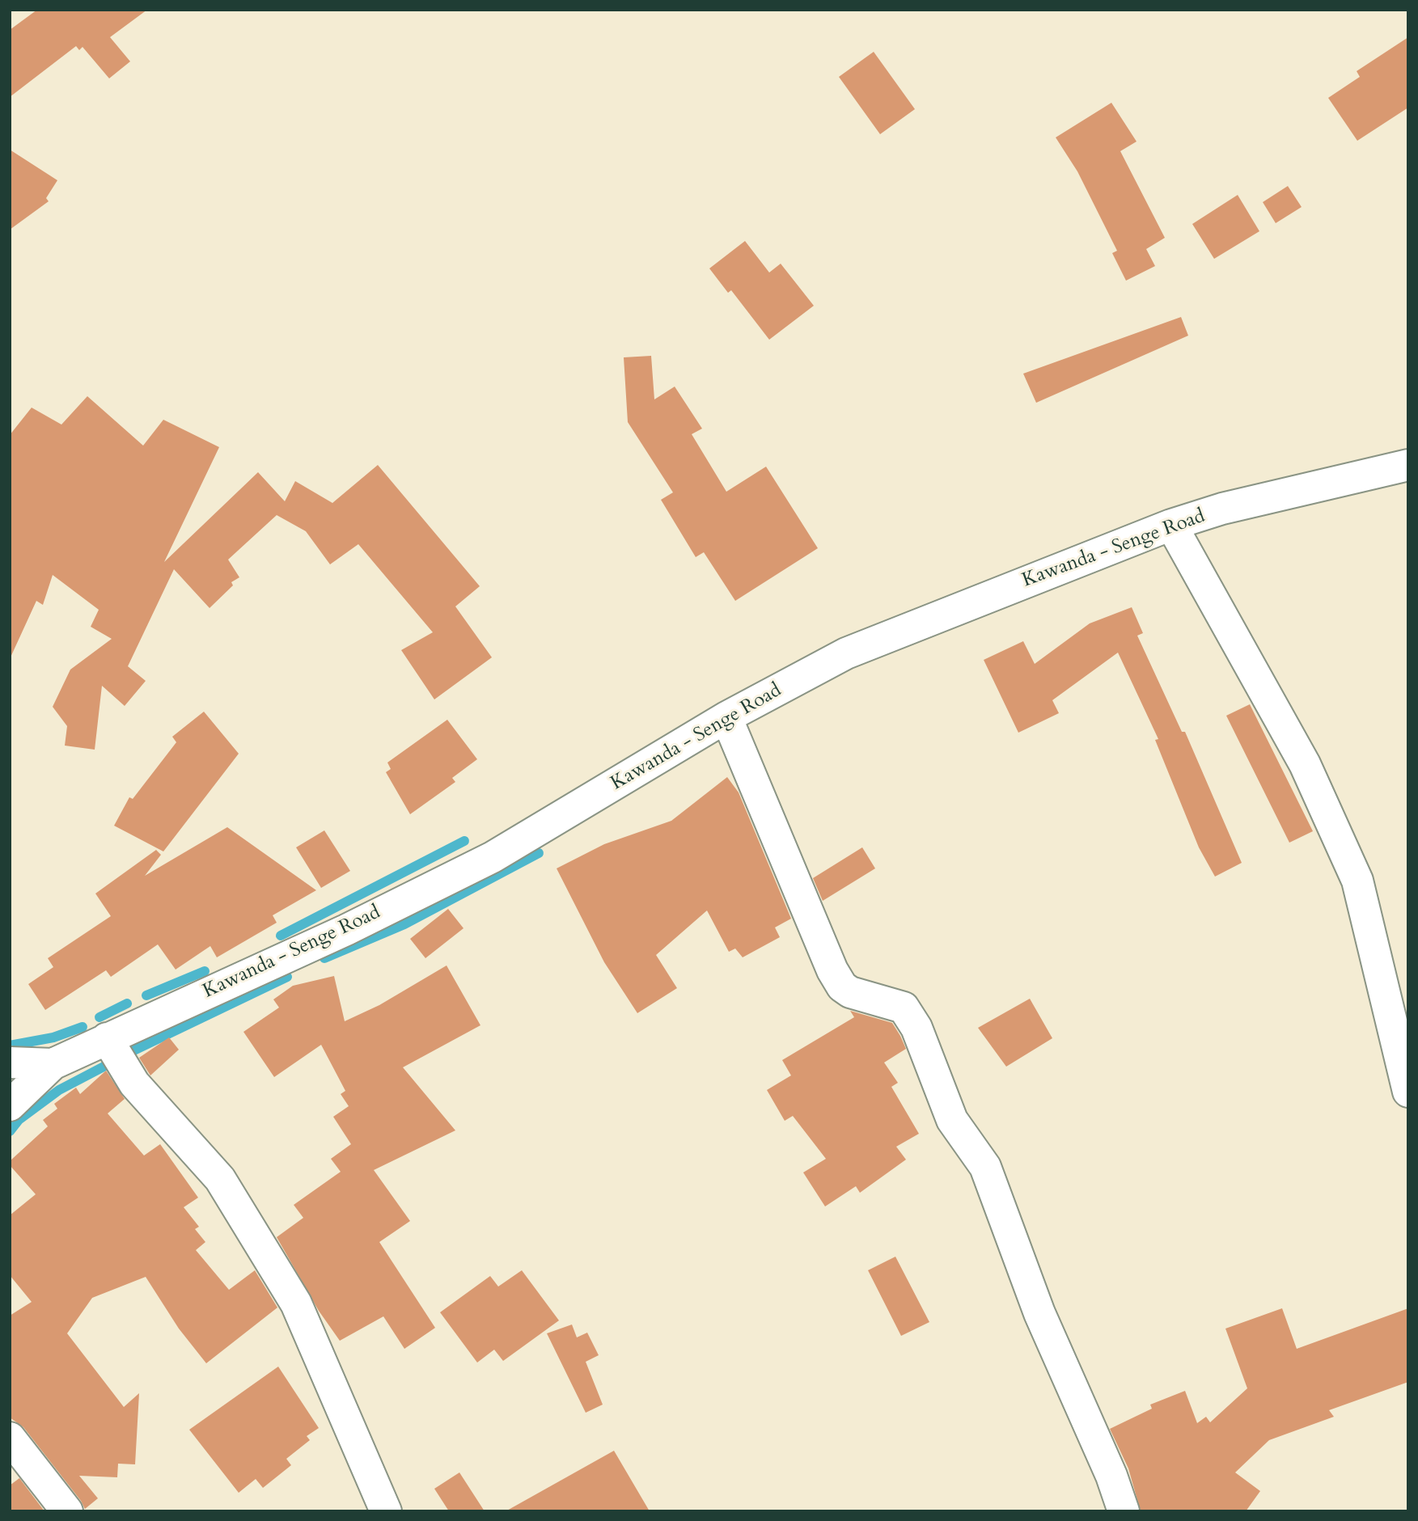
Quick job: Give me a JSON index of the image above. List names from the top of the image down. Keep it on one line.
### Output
{"streets":{"street":["Kawanda - Senge Road"]}}
